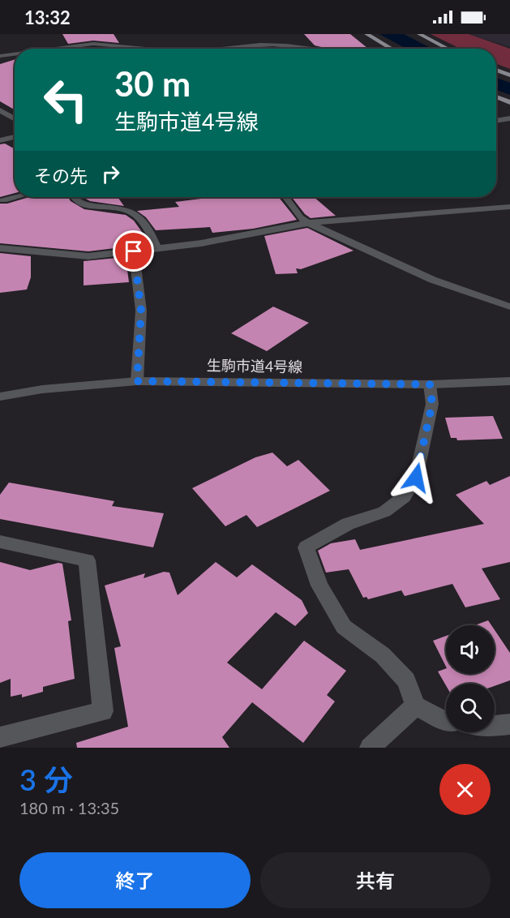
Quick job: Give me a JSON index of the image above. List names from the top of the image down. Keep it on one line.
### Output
{"streets":{"street":["生駒市道4号線"]},"page":{"status":"13:32","turn":["30 m","生駒市道4号線"],"then":"その先","heading":["3 分","180 m · 13:35"],"buttons":["終了","共有"]}}
